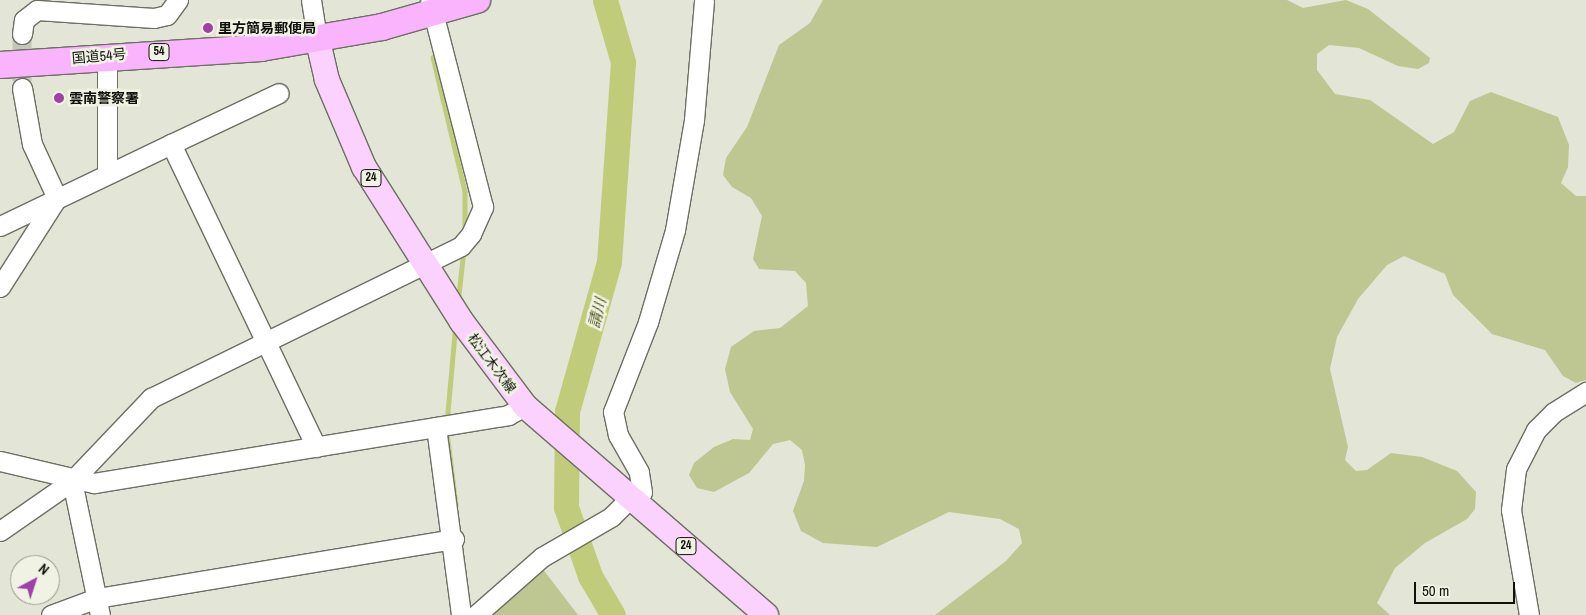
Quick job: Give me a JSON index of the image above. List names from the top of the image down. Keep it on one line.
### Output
{"streets":{"highway":["54","国道54号"],"main road":["24","松江木次線"]},"crossings":[["国道54号","松江木次線"]],"water":["請川"],"places":["里方簡易郵便局","雲南警察署"],"scale_bar":"50 m","north":"top right"}
